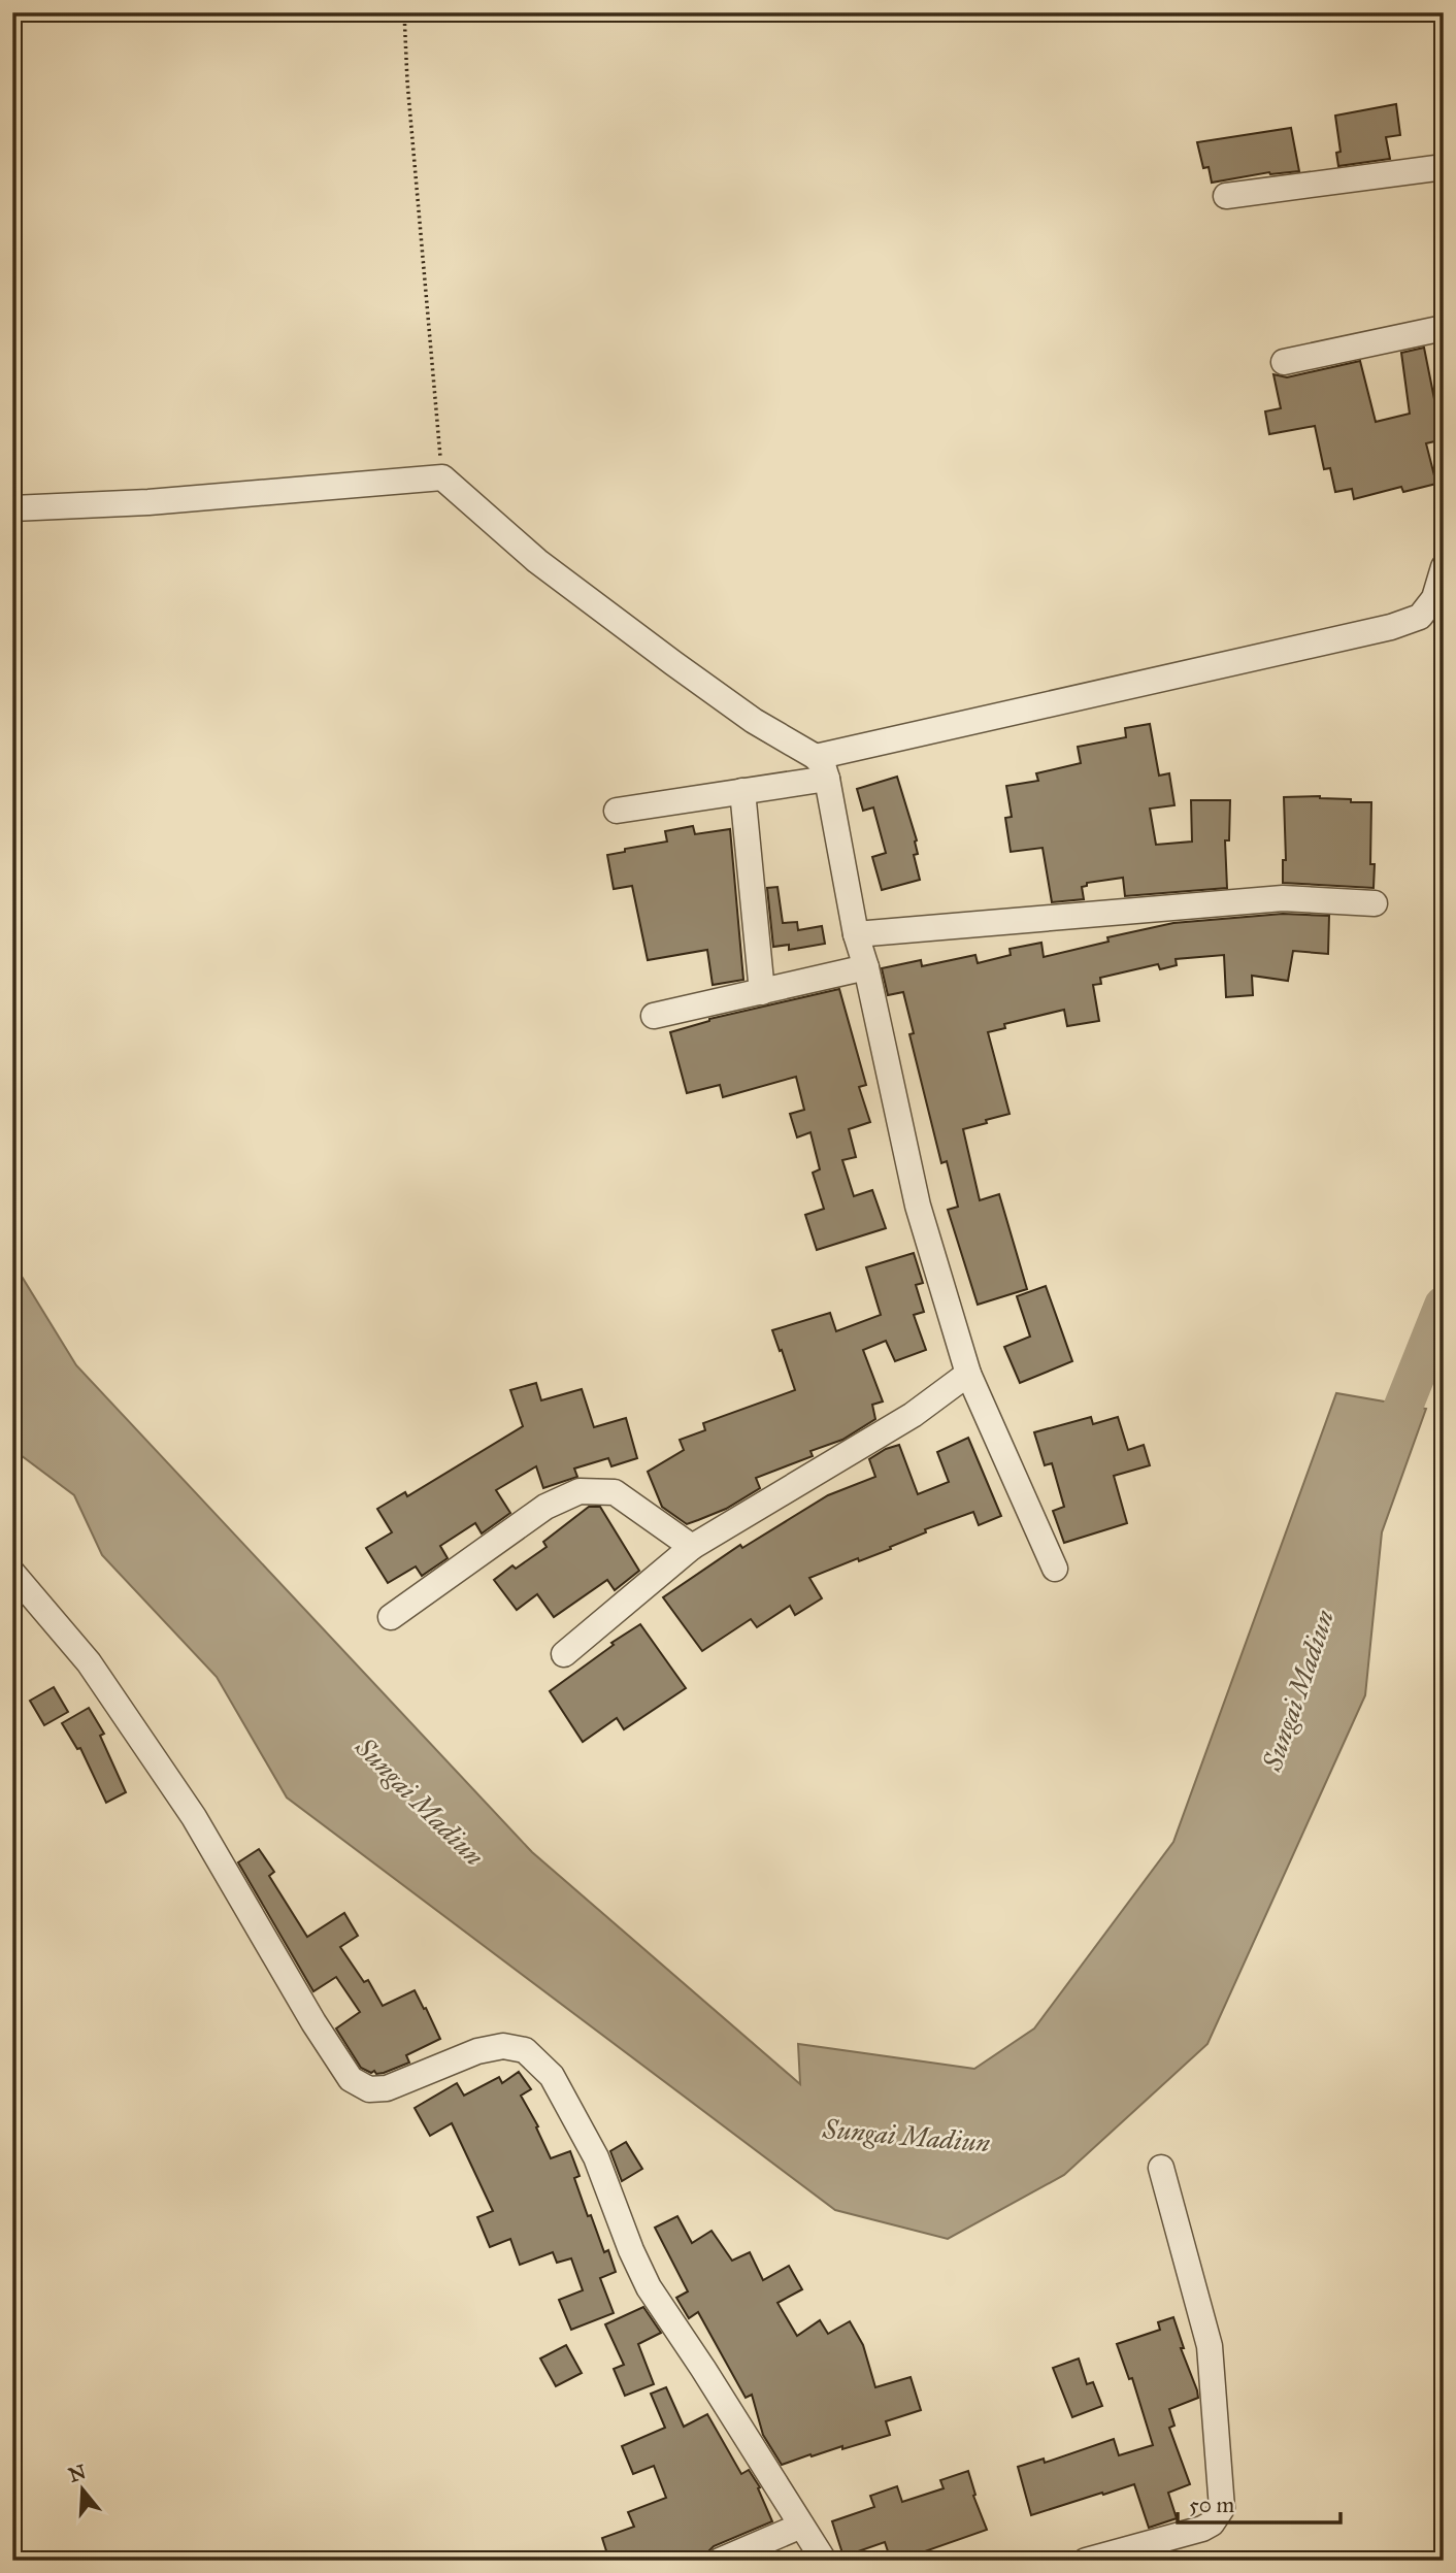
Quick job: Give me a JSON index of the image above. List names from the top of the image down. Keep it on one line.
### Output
{"water":["Sungai Madiun"],"scale_bar":"50 m","north":"top"}
